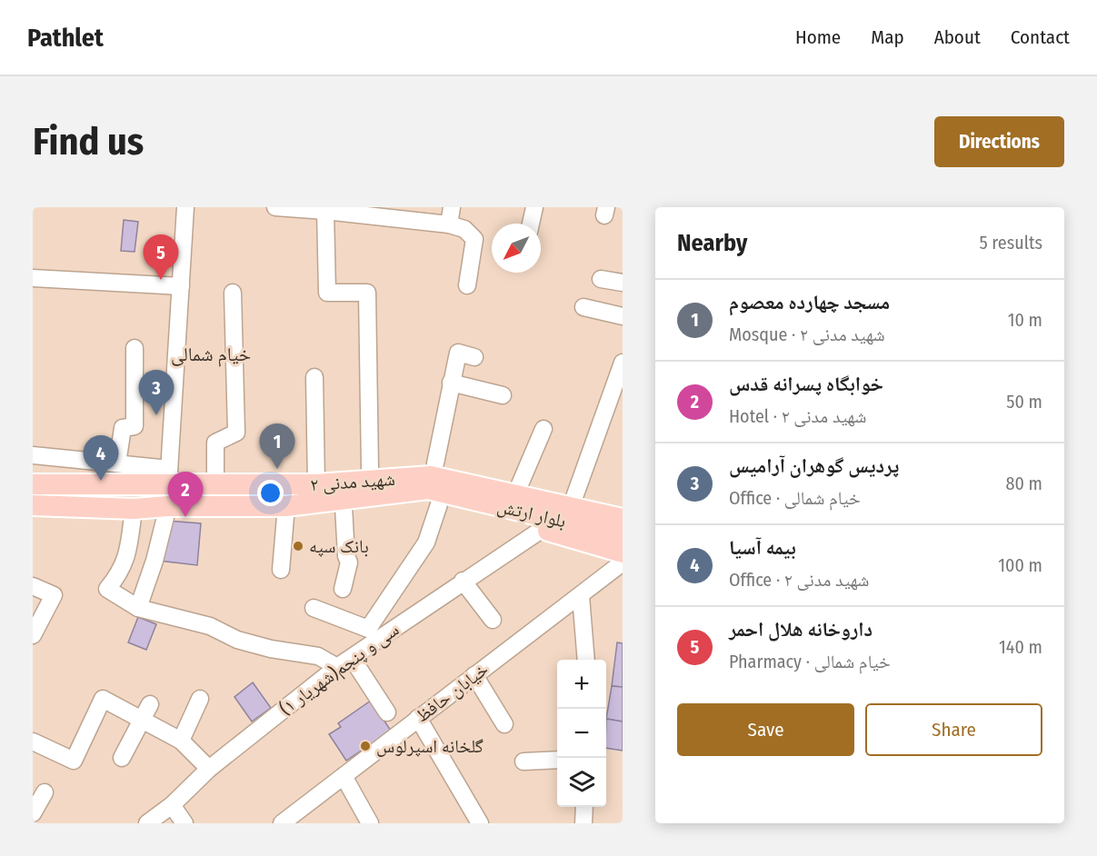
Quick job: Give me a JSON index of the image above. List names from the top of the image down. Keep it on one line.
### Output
{"streets":{"main road":["شهید مدنی ۲","بلوار ارتش"],"street":["سی و پنجم(شهریار ۱)","خیابان حافظ"]},"crossings":[["شهید مدنی ۲","بلوار ارتش"]],"districts":["خیام شمالی"],"places":["بانک سپه","گلخانه اسپرلوس"],"north":"bottom left","page":{"header":"Pathlet","nav":["Home","Map","About","Contact"],"buttons":["Directions",["Save","Share"]],"title":"Find us","heading":["Nearby","5 results"],"pins":["5","3","1","4","2"],"list":[{"mark":"1","name":"مسجد چهارده معصوم","note":"Mosque · شهید مدنی ۲","value":"10 m"},{"mark":"2","name":"خوابگاە پسرانە قدس","note":"Hotel · شهید مدنی ۲","value":"50 m"},{"mark":"3","name":"پردیس گوهران آرامیس","note":"Office · خیام شمالی","value":"80 m"},{"mark":"4","name":"بیمه آسیا","note":"Office · شهید مدنی ۲","value":"100 m"},{"mark":"5","name":"داروخانه هلال احمر","note":"Pharmacy · خیام شمالی","value":"140 m"}],"map_buttons":["+","−"]}}
